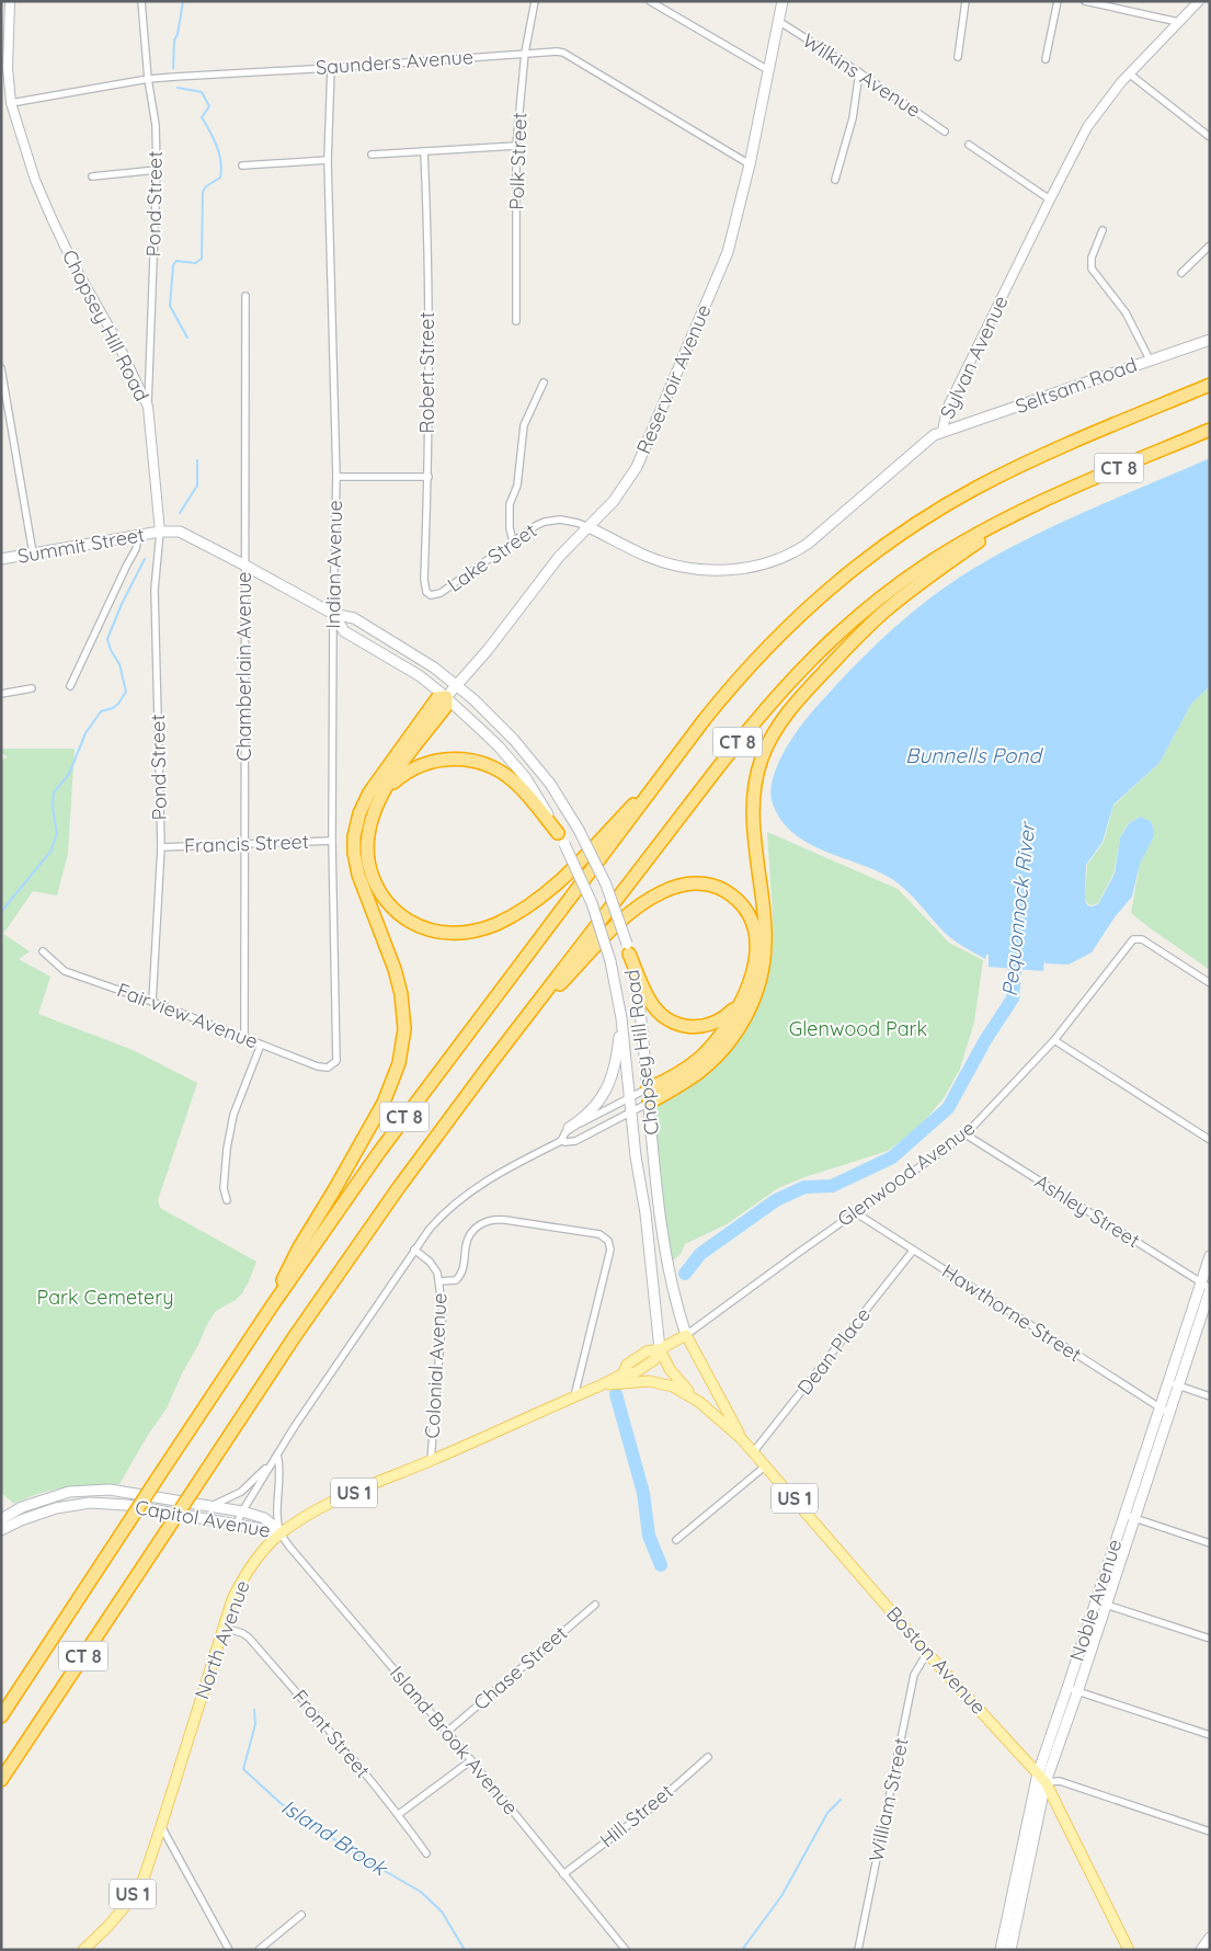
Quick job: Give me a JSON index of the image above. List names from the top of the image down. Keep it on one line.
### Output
{"streets":{"highway":["CT 8"],"main road":["Chopsey Hill Road","Sylvan Avenue","Reservoir Avenue","Seltsam Road","Summit Street","Glenwood Avenue","US 1","Capitol Avenue","Noble Avenue","North Avenue","Boston Avenue"],"street":["Saunders Avenue","Wilkins Avenue","Polk Street","Pond Street","Robert Street","Lake Street","Indian Avenue","Chamberlain Avenue","Francis Street","Fairview Avenue","Ashley Street","Hawthorne Street","Dean Place","Colonial Avenue","Chase Street","Front Street","Island Brook Avenue","William Street","Hill Street"]},"crossings":[["Saunders Avenue","Polk Street"],["Saunders Avenue","Pond Street"],["Saunders Avenue","Chopsey Hill Road"],["Saunders Avenue","Reservoir Avenue"],["Saunders Avenue","Indian Avenue"],["Wilkins Avenue","Reservoir Avenue"],["Pond Street","Chopsey Hill Road"],["Pond Street","Summit Street"],["Pond Street","Francis Street"],["Pond Street","Fairview Avenue"],["Chopsey Hill Road","Reservoir Avenue"],["Chopsey Hill Road","Summit Street"],["Chopsey Hill Road","Indian Avenue"],["Chopsey Hill Road","Chamberlain Avenue"],["Chopsey Hill Road","Glenwood Avenue"],["Chopsey Hill Road","US 1"],["Chopsey Hill Road","Boston Avenue"],["Sylvan Avenue","Reservoir Avenue"],["Sylvan Avenue","Seltsam Road"],["Sylvan Avenue","Lake Street"],["Robert Street","Lake Street"],["Reservoir Avenue","Lake Street"],["Indian Avenue","Francis Street"],["Indian Avenue","Fairview Avenue"],["Chamberlain Avenue","Francis Street"],["Chamberlain Avenue","Fairview Avenue"],["Glenwood Avenue","Ashley Street"],["Glenwood Avenue","Hawthorne Street"],["Glenwood Avenue","US 1"],["Glenwood Avenue","North Avenue"],["Ashley Street","Noble Avenue"],["Hawthorne Street","Dean Place"],["Hawthorne Street","Noble Avenue"],["Dean Place","Boston Avenue"],["Colonial Avenue","North Avenue"],["US 1","North Avenue"],["US 1","Boston Avenue"],["Capitol Avenue","North Avenue"],["Capitol Avenue","Island Brook Avenue"],["Noble Avenue","Boston Avenue"],["North Avenue","Front Street"],["North Avenue","Island Brook Avenue"],["Boston Avenue","William Street"],["Chase Street","Island Brook Avenue"],["Island Brook Avenue","Hill Street"]],"water":["Bunnells Pond","Pequonnock River","Island Brook"],"parks":["Glenwood Park","Park Cemetery"]}
